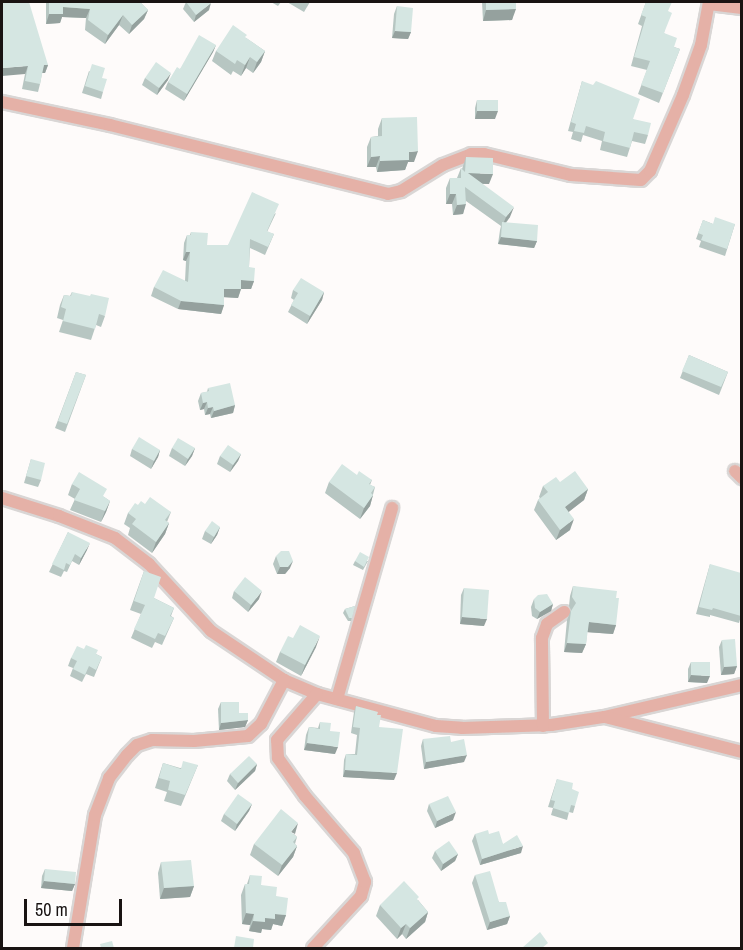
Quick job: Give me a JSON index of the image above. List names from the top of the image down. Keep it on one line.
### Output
{"scale_bar":"50 m"}
